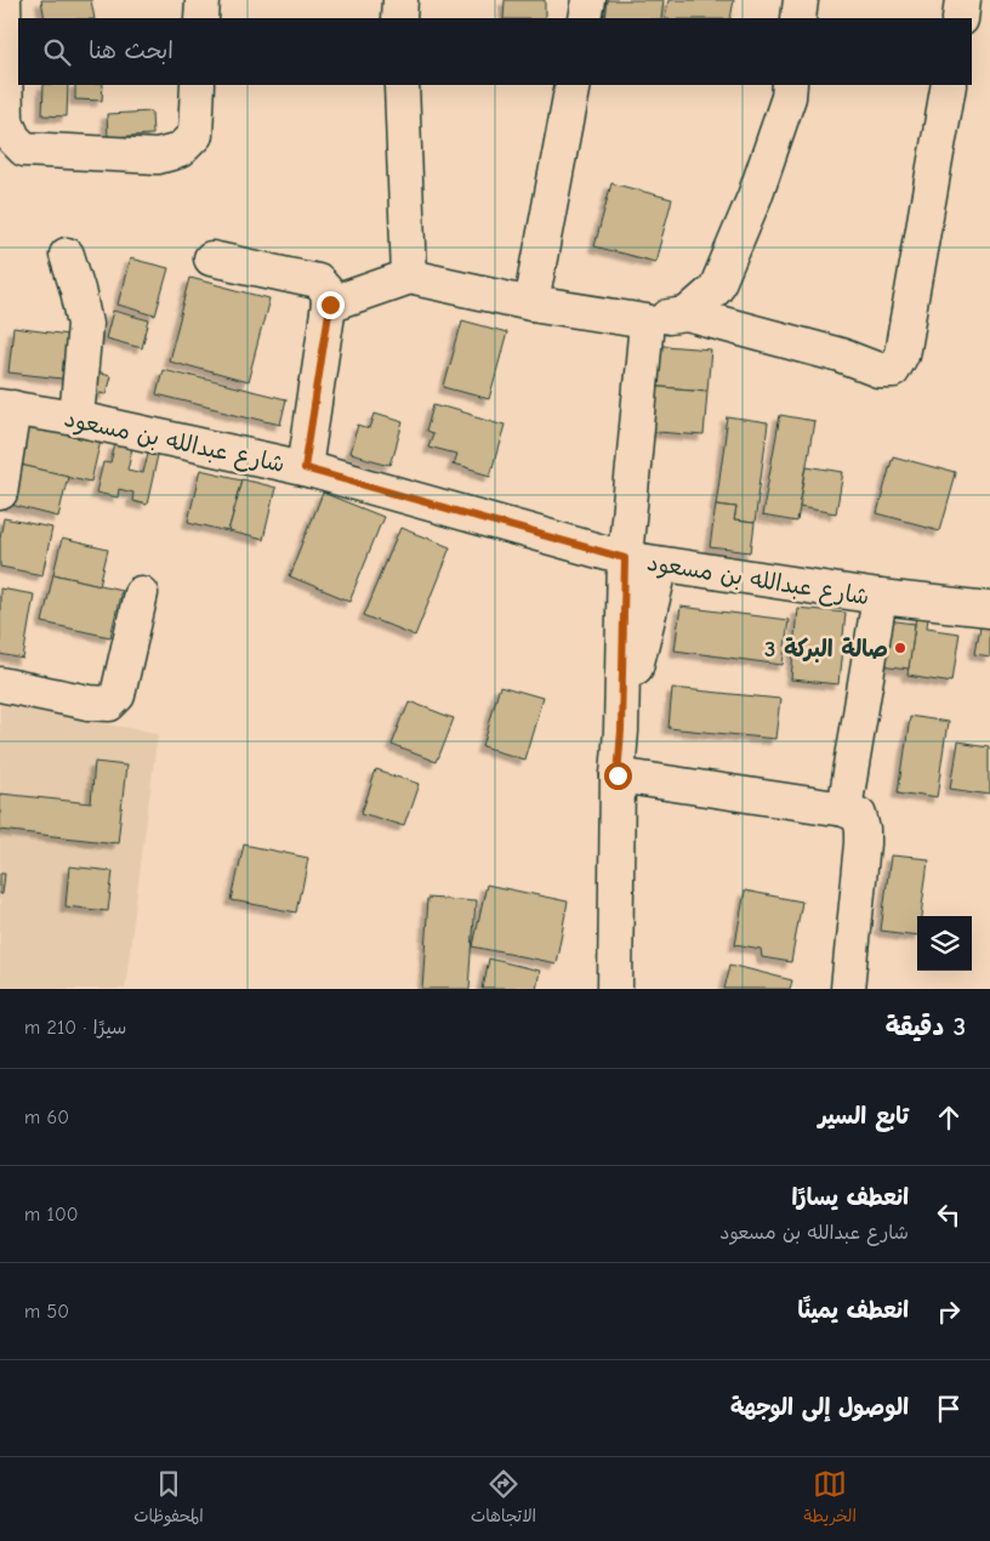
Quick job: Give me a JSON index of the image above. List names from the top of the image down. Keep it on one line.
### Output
{"streets":{"street":["شارع عبدالله بن مسعود"]},"places":["صالة البركة 3"],"page":{"search":"ابحث هنا","heading":["3 دقيقة","سيرًا · 210 m"],"list":[["تابع السير","60 m"],["انعطف يسارًا","شارع عبدالله بن مسعود","100 m"],["انعطف يمينًا","50 m"],"الوصول إلى الوجهة"],"nav":["الخريطة","الاتجاهات","المحفوظات"]}}
